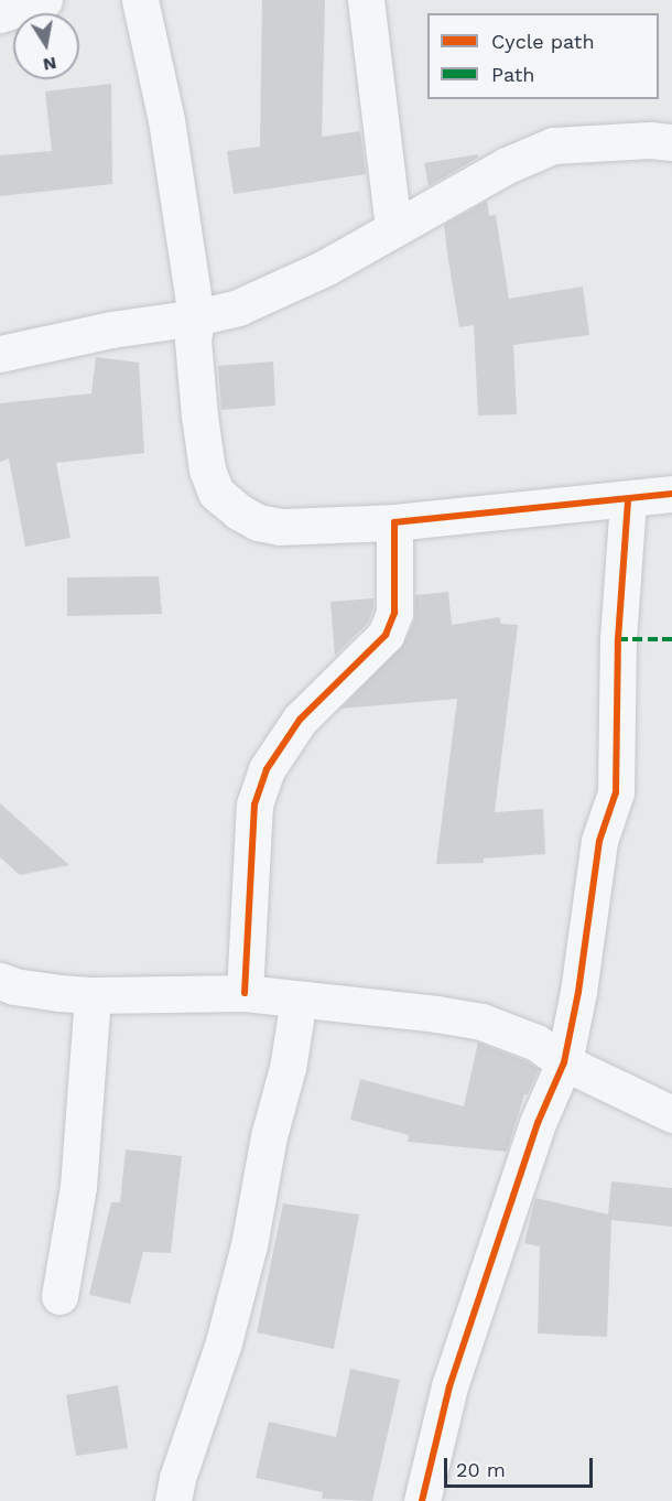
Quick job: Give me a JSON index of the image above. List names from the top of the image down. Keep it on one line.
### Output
{"legend":["Cycle path","Path"],"scale_bar":"20 m","north":"bottom"}
